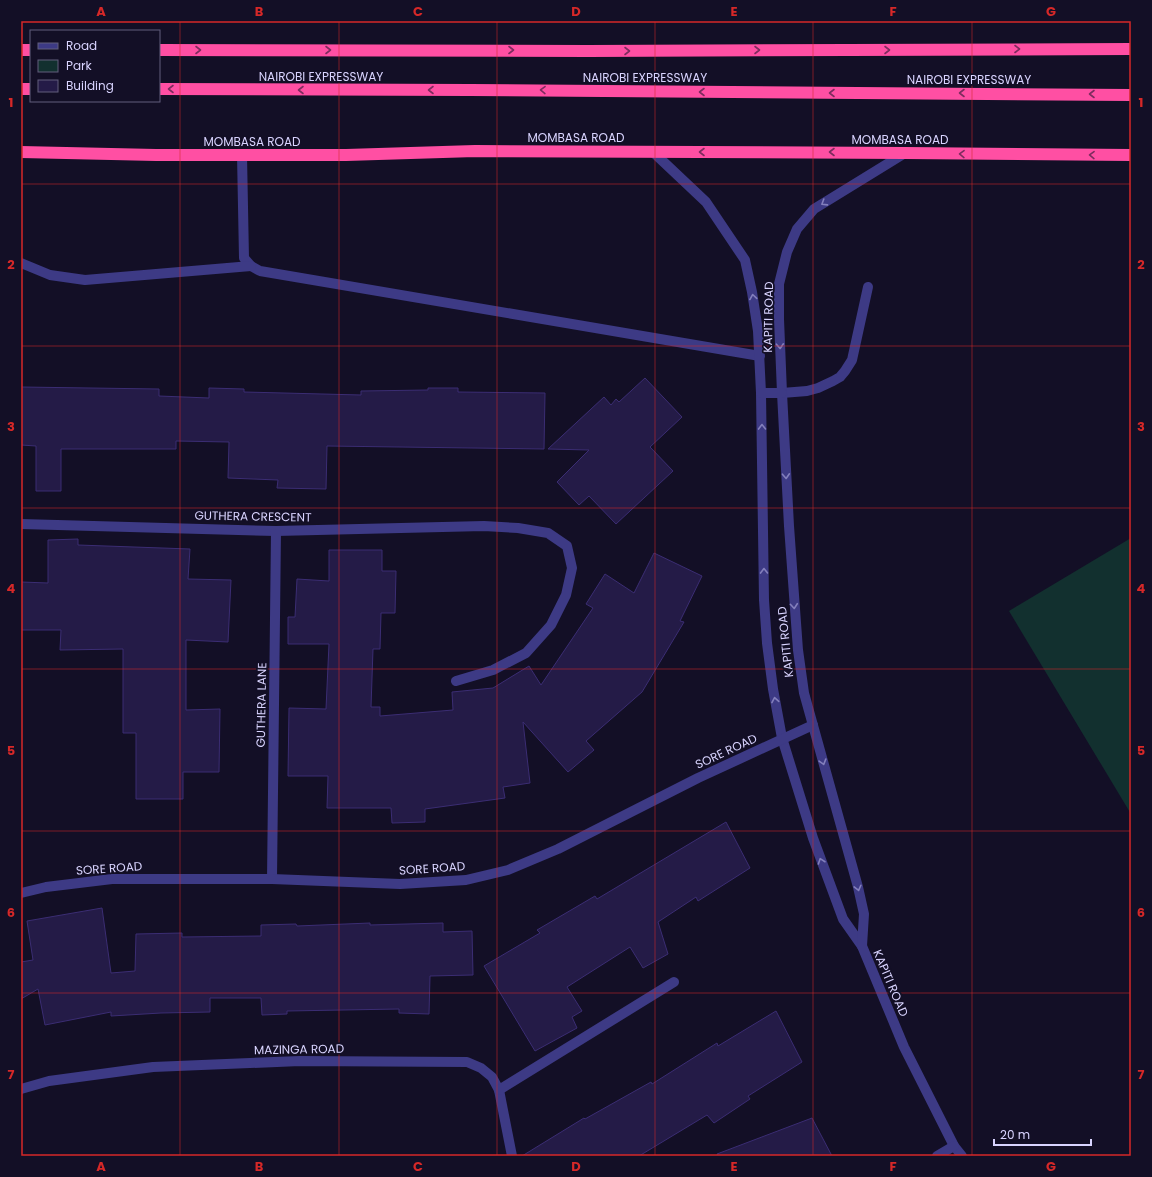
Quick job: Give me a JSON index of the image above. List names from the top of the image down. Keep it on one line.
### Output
{"streets":{"highway":["NAIROBI EXPRESSWAY","MOMBASA ROAD"],"street":["KAPITI ROAD","GUTHERA CRESCENT","GUTHERA LANE","SORE ROAD","MAZINGA ROAD"]},"crossings":[["MOMBASA ROAD","KAPITI ROAD"],["KAPITI ROAD","SORE ROAD"],["GUTHERA CRESCENT","GUTHERA LANE"],["GUTHERA LANE","SORE ROAD"]],"legend":["Road","Park","Building"],"scale_bar":"20 m","grid":{"columns":["A","B","C","D","E","F","G"],"rows":["1","2","3","4","5","6","7"]}}
